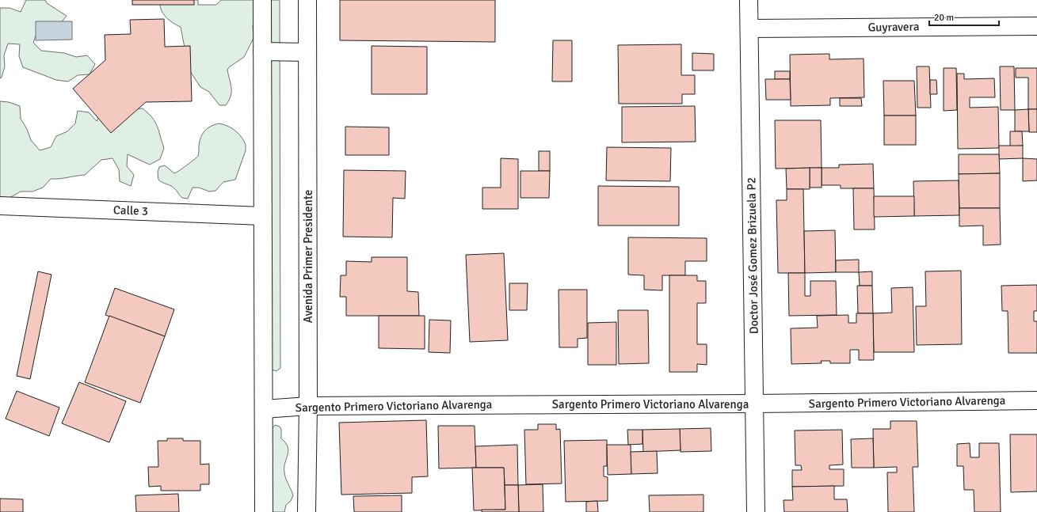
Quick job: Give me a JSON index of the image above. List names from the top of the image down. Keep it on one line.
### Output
{"streets":{"street":["Guyravera","Calle 3","Doctor José Gomez Brizuela P2","Avenida Primer Presidente","Sargento Primero Victoriano Alvarenga"]},"crossings":[["Guyravera","Doctor José Gomez Brizuela P2"],["Doctor José Gomez Brizuela P2","Sargento Primero Victoriano Alvarenga"],["Avenida Primer Presidente","Sargento Primero Victoriano Alvarenga"]],"scale_bar":"20 m"}
